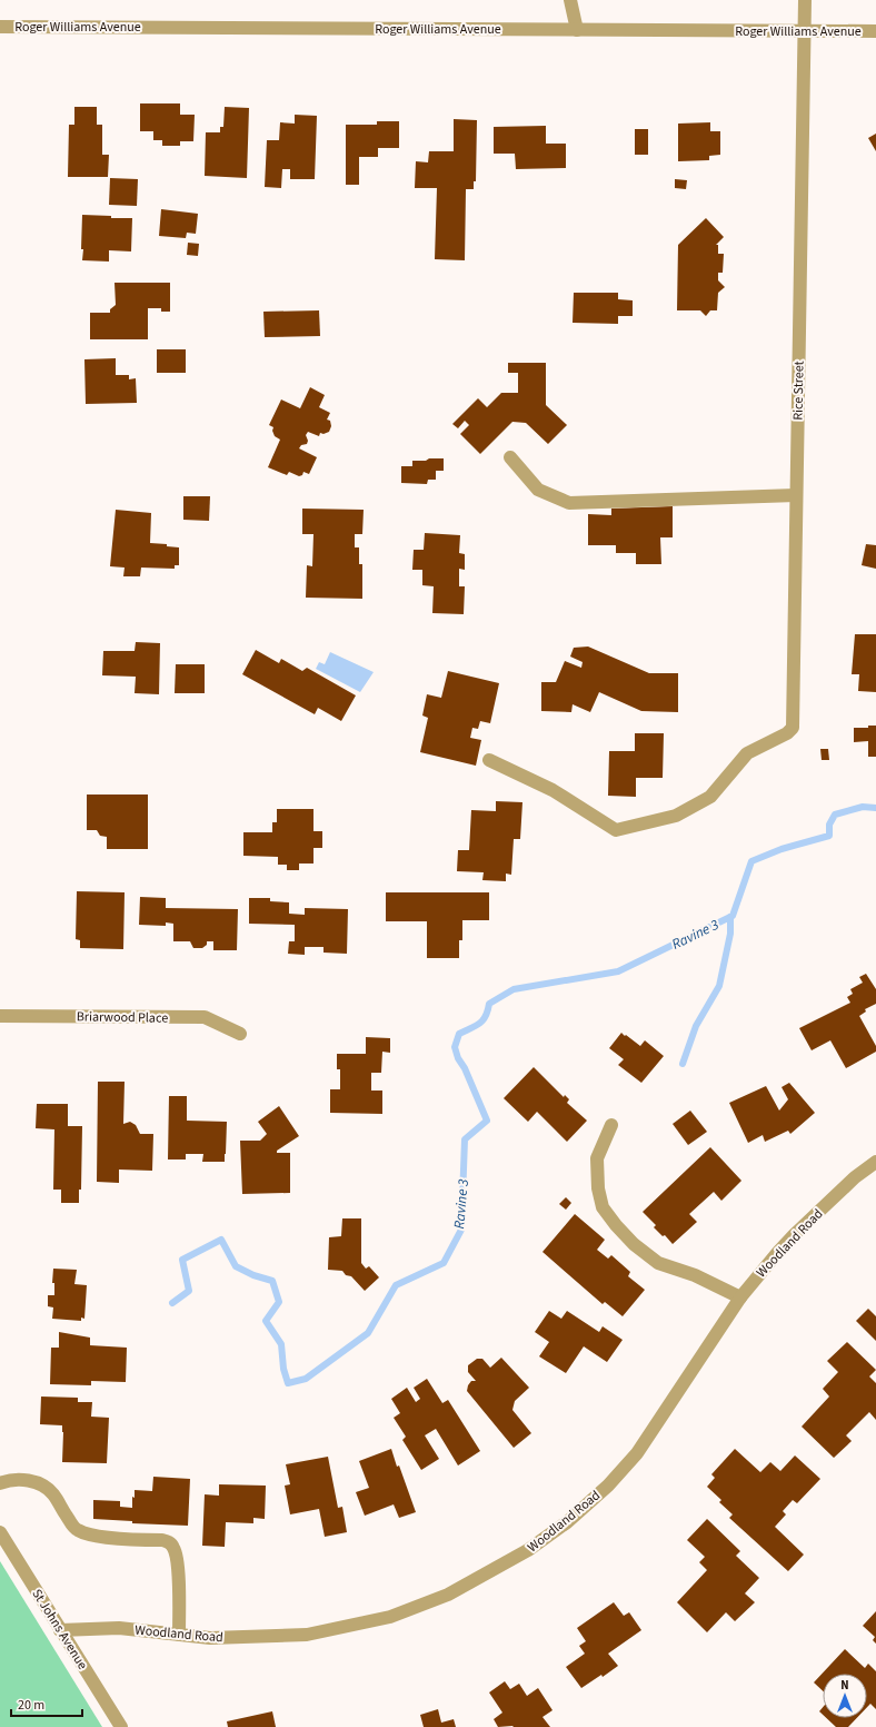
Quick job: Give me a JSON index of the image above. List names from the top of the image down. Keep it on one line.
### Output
{"streets":{"street":["Roger Williams Avenue","Rice Street","Briarwood Place","Woodland Road","St Johns Avenue"]},"crossings":[["Roger Williams Avenue","Rice Street"],["Woodland Road","St Johns Avenue"]],"water":["Ravine 3"],"scale_bar":"20 m","north":"top"}
